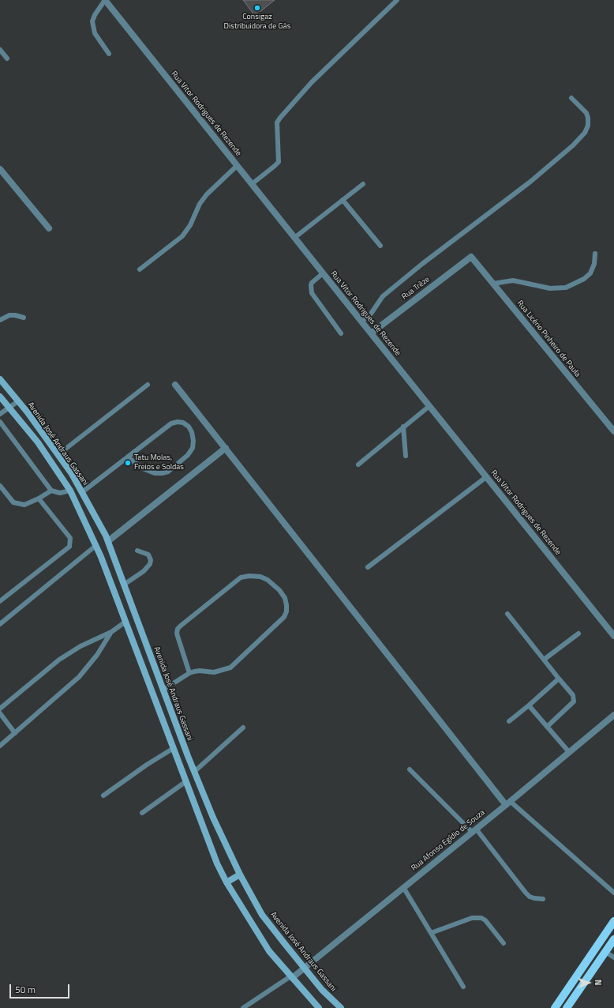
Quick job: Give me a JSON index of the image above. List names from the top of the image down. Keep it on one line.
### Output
{"streets":{"main road":["Avenida José Andraus Gassani"],"street":["Rua Vitor Rodrigues de Rezende","Rua Trêze","Rua Licério Pinheiro de Paula","Rua Afonso Egídio de Souza"]},"crossings":[["Rua Vitor Rodrigues de Rezende","Rua Trêze"],["Rua Trêze","Rua Licério Pinheiro de Paula"],["Avenida José Andraus Gassani","Rua Afonso Egídio de Souza"]],"places":["Consigaz Distribuidora de Gás","Tatu Molas, Freios e Soldas"],"scale_bar":"50 m","north":"right"}
